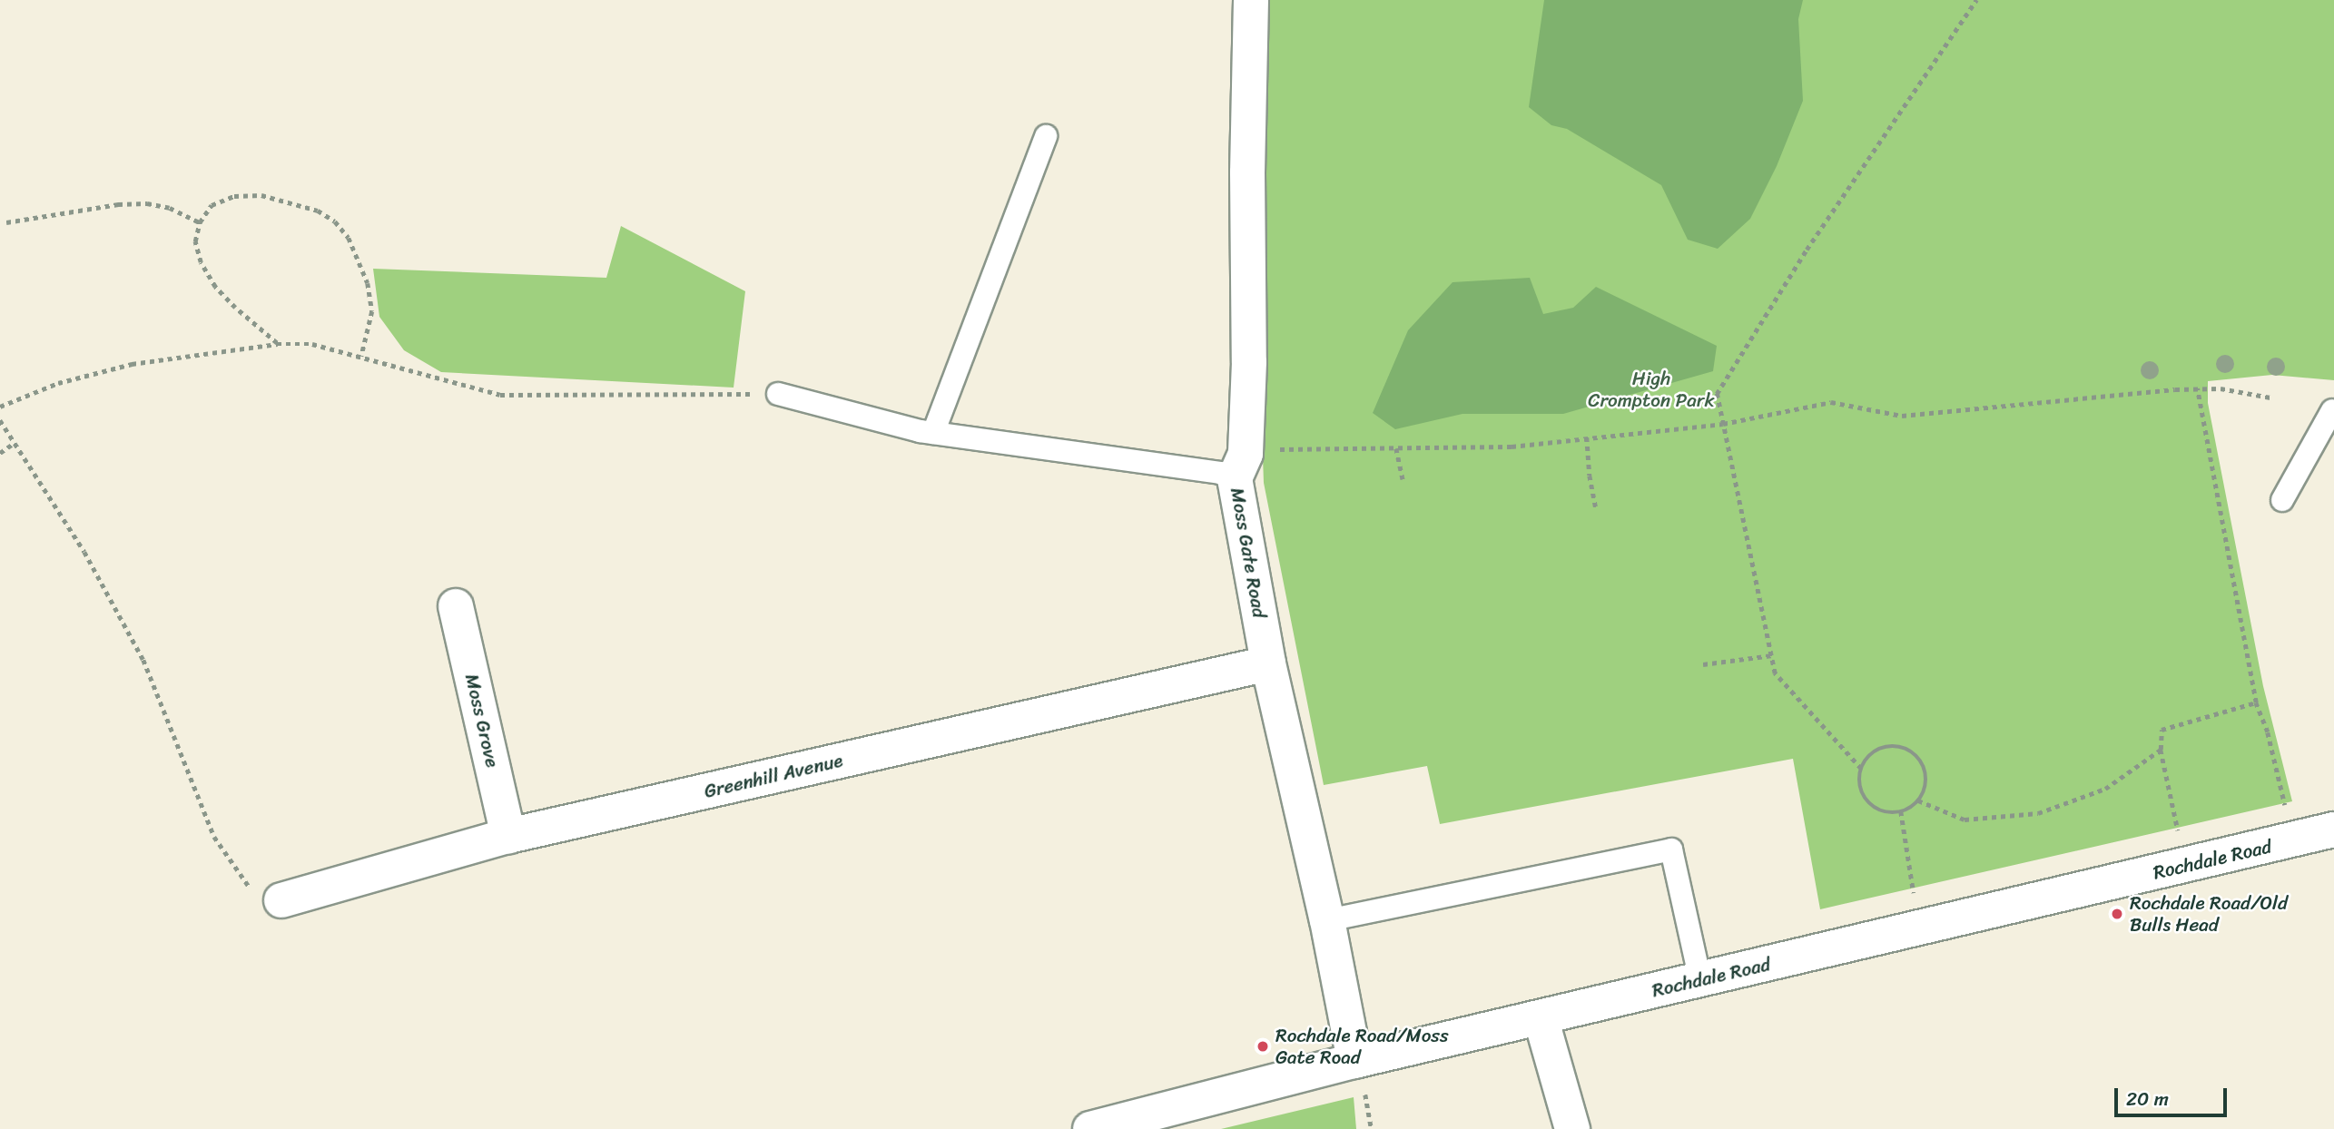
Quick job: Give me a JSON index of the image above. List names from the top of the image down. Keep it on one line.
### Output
{"streets":{"street":["Moss Gate Road","Moss Grove","Greenhill Avenue","Rochdale Road"]},"crossings":[["Moss Gate Road","Greenhill Avenue"],["Moss Gate Road","Rochdale Road"],["Moss Grove","Greenhill Avenue"]],"parks":["High Crompton Park"],"places":["Rochdale Road/Old Bulls Head","Rochdale Road/Moss Gate Road"],"scale_bar":"20 m"}
